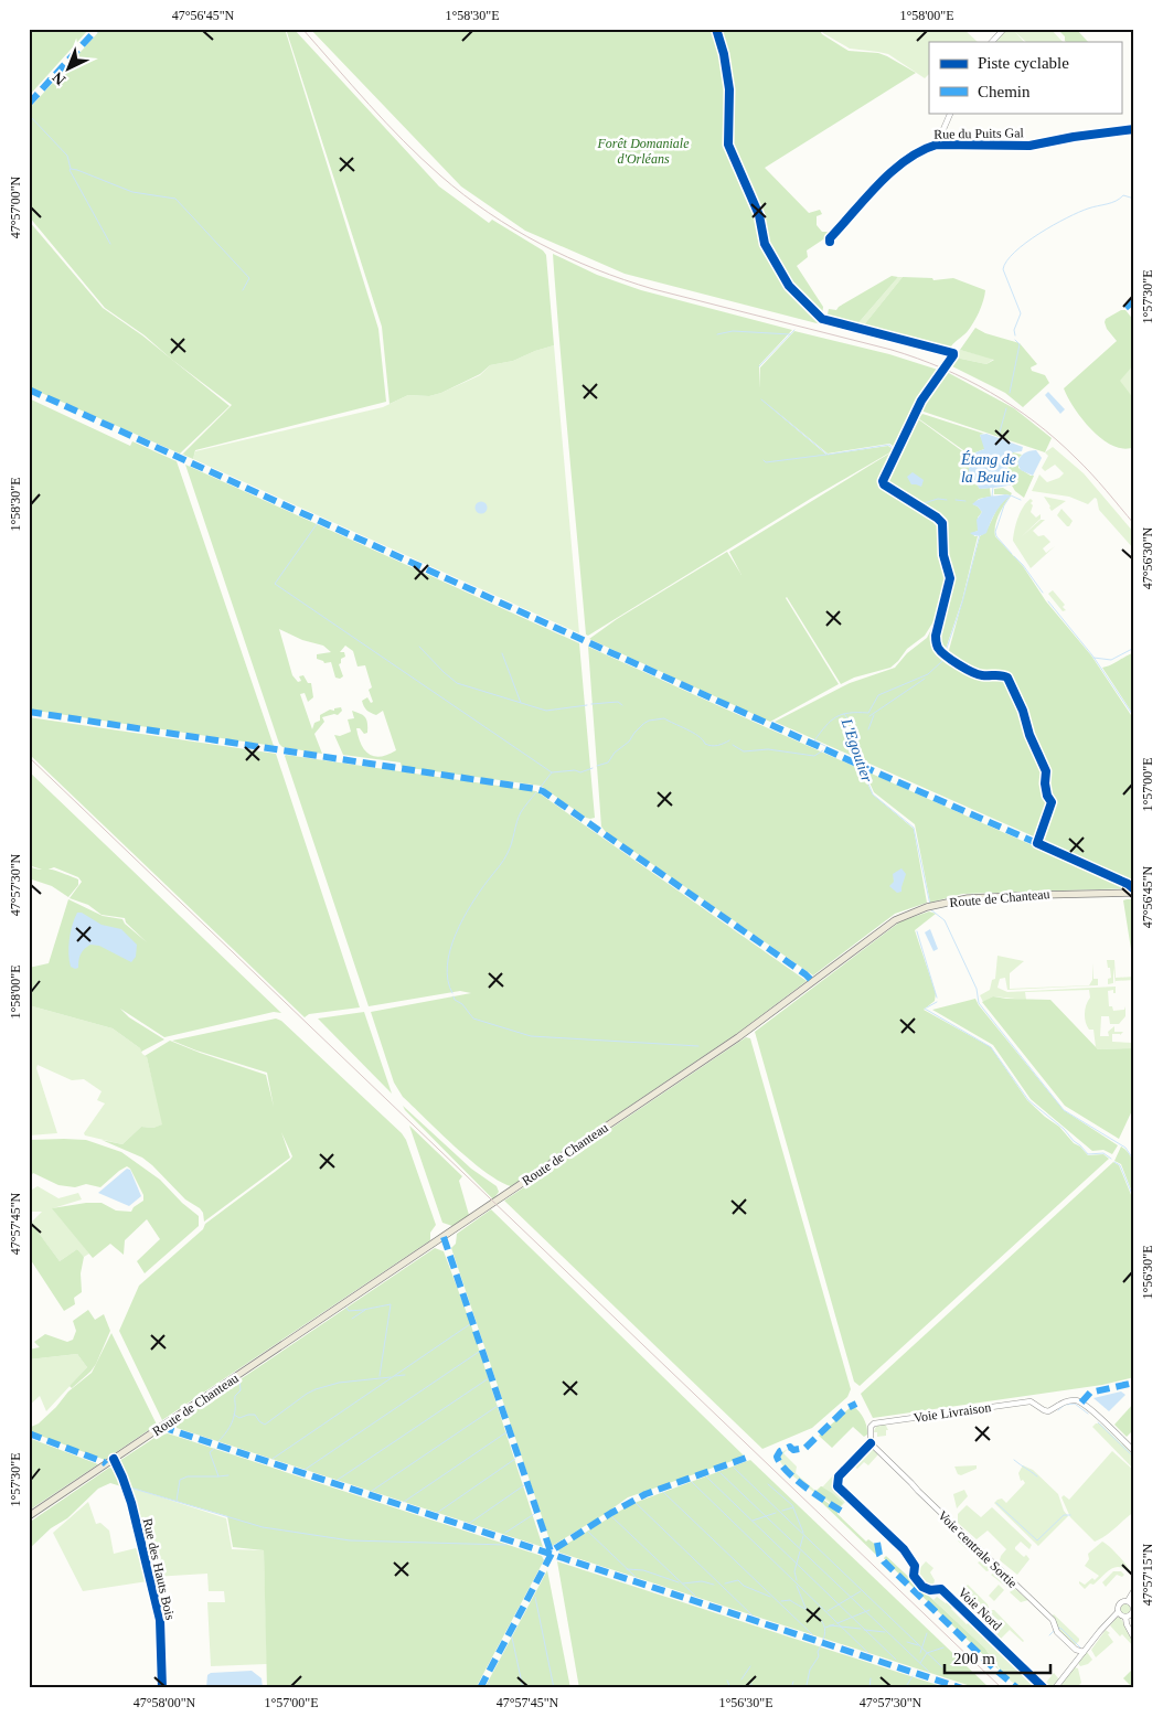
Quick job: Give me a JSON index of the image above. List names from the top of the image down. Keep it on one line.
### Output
{"streets":{"main road":["Route de Chanteau"],"street":["Rue du Puits Gal","Voie Livraison","Voie centrale Sortie","Rue des Hauts Bois","Voie Nord"]},"crossings":[["Route de Chanteau","Rue des Hauts Bois"],["Voie Livraison","Voie centrale Sortie"],["Voie Livraison","Voie Nord"],["Voie centrale Sortie","Voie Nord"]],"water":["Étang de la Beulie","L'Egoutier"],"parks":["Forêt Domaniale d'Orléans"],"legend":["Piste cyclable","Chemin"],"scale_bar":"200 m","north":"bottom left","coordinates":["47°56'45\"N","1°58'30\"E","1°58'00\"E","47°57'00\"N","1°57'30\"E","47°56'30\"N","1°57'00\"E","47°57'30\"N","47°57'45\"N","1°56'30\"E","47°57'15\"N","47°58'00\"N"]}
